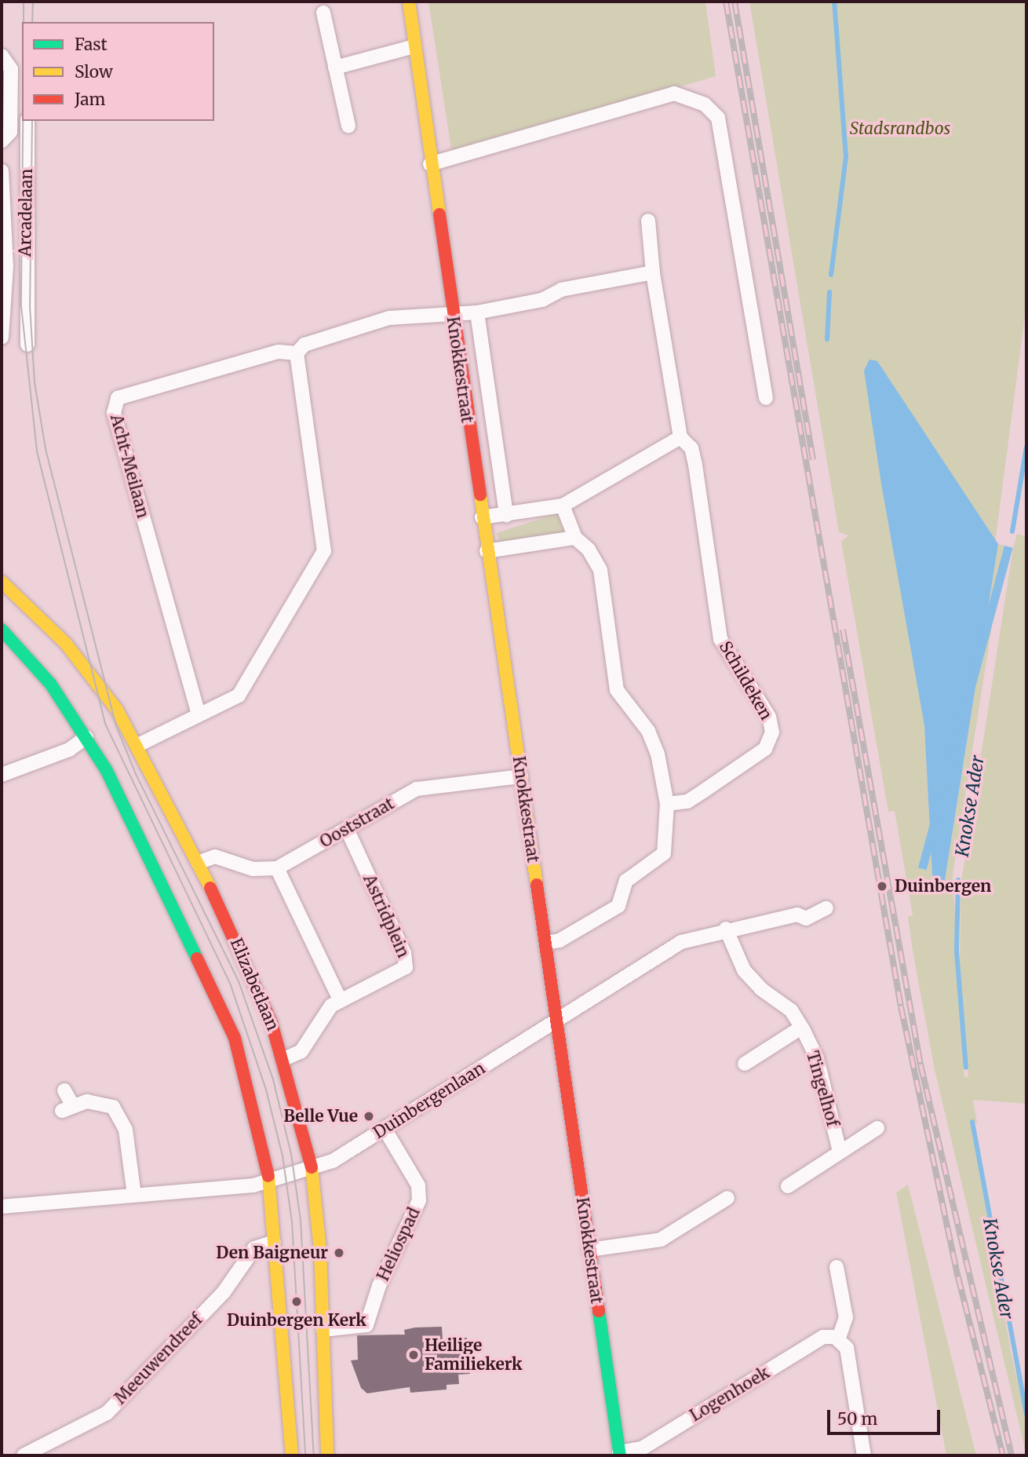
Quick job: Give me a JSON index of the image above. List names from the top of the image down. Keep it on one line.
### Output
{"streets":{"main road":["Knokkestraat","Elizabetlaan"],"street":["Arcadelaan","Acht-Meilaan","Schildeken","Ooststraat","Astridplein","Tingelhof","Duinbergenlaan","Heliospad","Meeuwendreef","Logenhoek"]},"crossings":[["Knokkestraat","Acht-Meilaan"],["Knokkestraat","Ooststraat"],["Knokkestraat","Duinbergenlaan"],["Knokkestraat","Logenhoek"],["Ooststraat","Astridplein"],["Ooststraat","Elizabetlaan"],["Astridplein","Elizabetlaan"],["Elizabetlaan","Duinbergenlaan"],["Elizabetlaan","Heliospad"],["Tingelhof","Duinbergenlaan"],["Duinbergenlaan","Heliospad"]],"water":["Knokse Ader"],"parks":["Stadsrandbos"],"places":["Duinbergen","Belle Vue","Den Baigneur","Duinbergen Kerk","Heilige Familiekerk"],"legend":["Fast","Slow","Jam"],"scale_bar":"50 m"}
